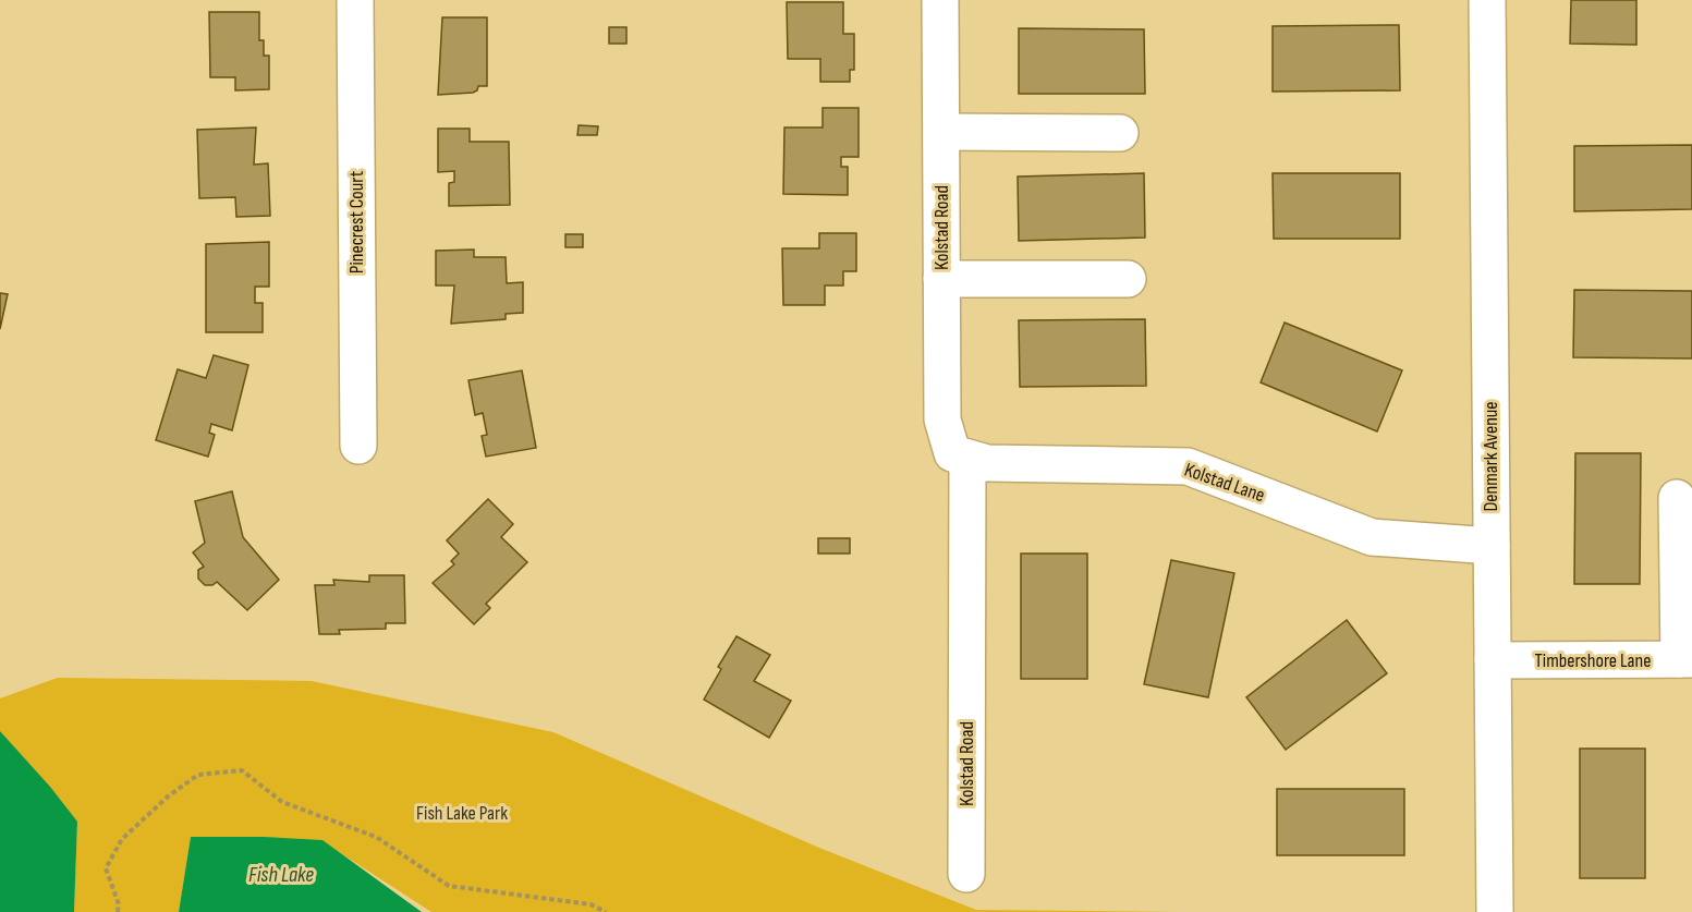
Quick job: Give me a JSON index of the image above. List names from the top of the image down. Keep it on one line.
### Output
{"streets":{"street":["Pinecrest Court","Kolstad Road","Denmark Avenue","Kolstad Lane","Timbershore Lane"]},"crossings":[["Kolstad Road","Kolstad Lane"],["Denmark Avenue","Kolstad Lane"],["Denmark Avenue","Timbershore Lane"]],"water":["Fish Lake"],"parks":["Fish Lake Park"]}
